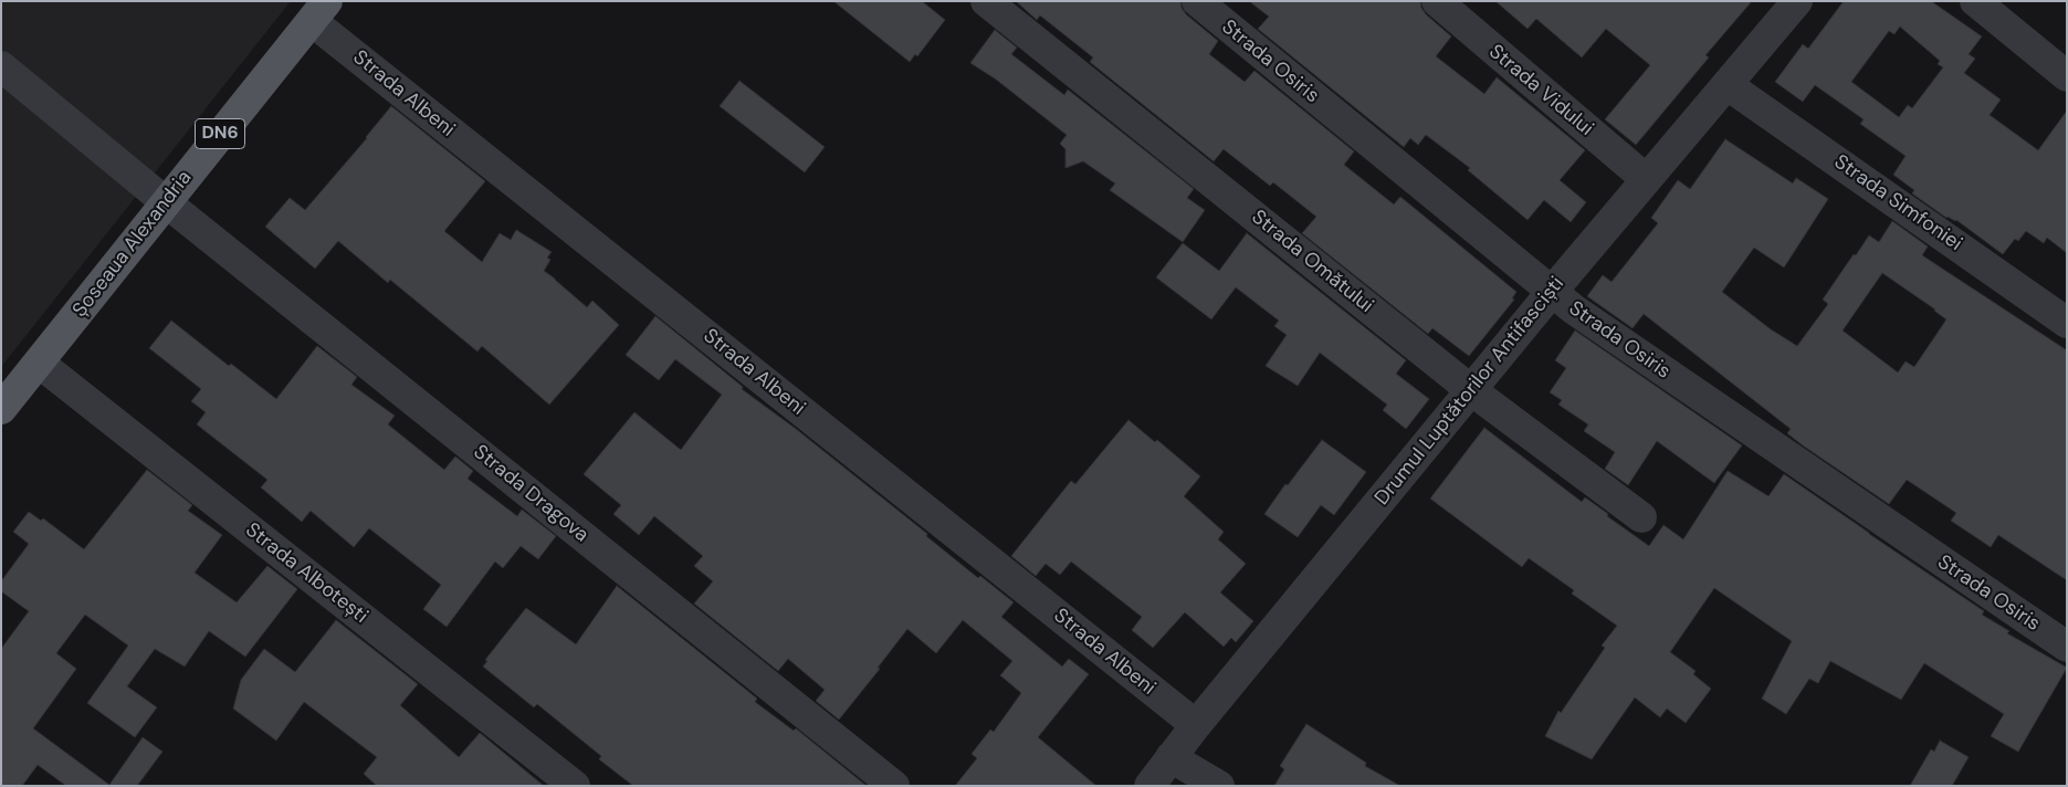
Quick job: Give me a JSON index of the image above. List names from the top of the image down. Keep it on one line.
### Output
{"streets":{"main road":["DN6","Șoseaua Alexandria"],"street":["Strada Osiris","Strada Vidului","Strada Albeni","Strada Simfoniei","Strada Omătului","Drumul Luptătorilor Antifasciști","Strada Dragova","Strada Albotești"]},"crossings":[["Strada Osiris","Drumul Luptătorilor Antifasciști"],["Strada Vidului","Drumul Luptătorilor Antifasciști"],["Strada Albeni","Șoseaua Alexandria"],["Strada Albeni","Drumul Luptătorilor Antifasciști"],["Strada Simfoniei","Drumul Luptătorilor Antifasciști"],["Șoseaua Alexandria","Strada Dragova"],["Șoseaua Alexandria","Strada Albotești"],["Strada Omătului","Drumul Luptătorilor Antifasciști"]]}
